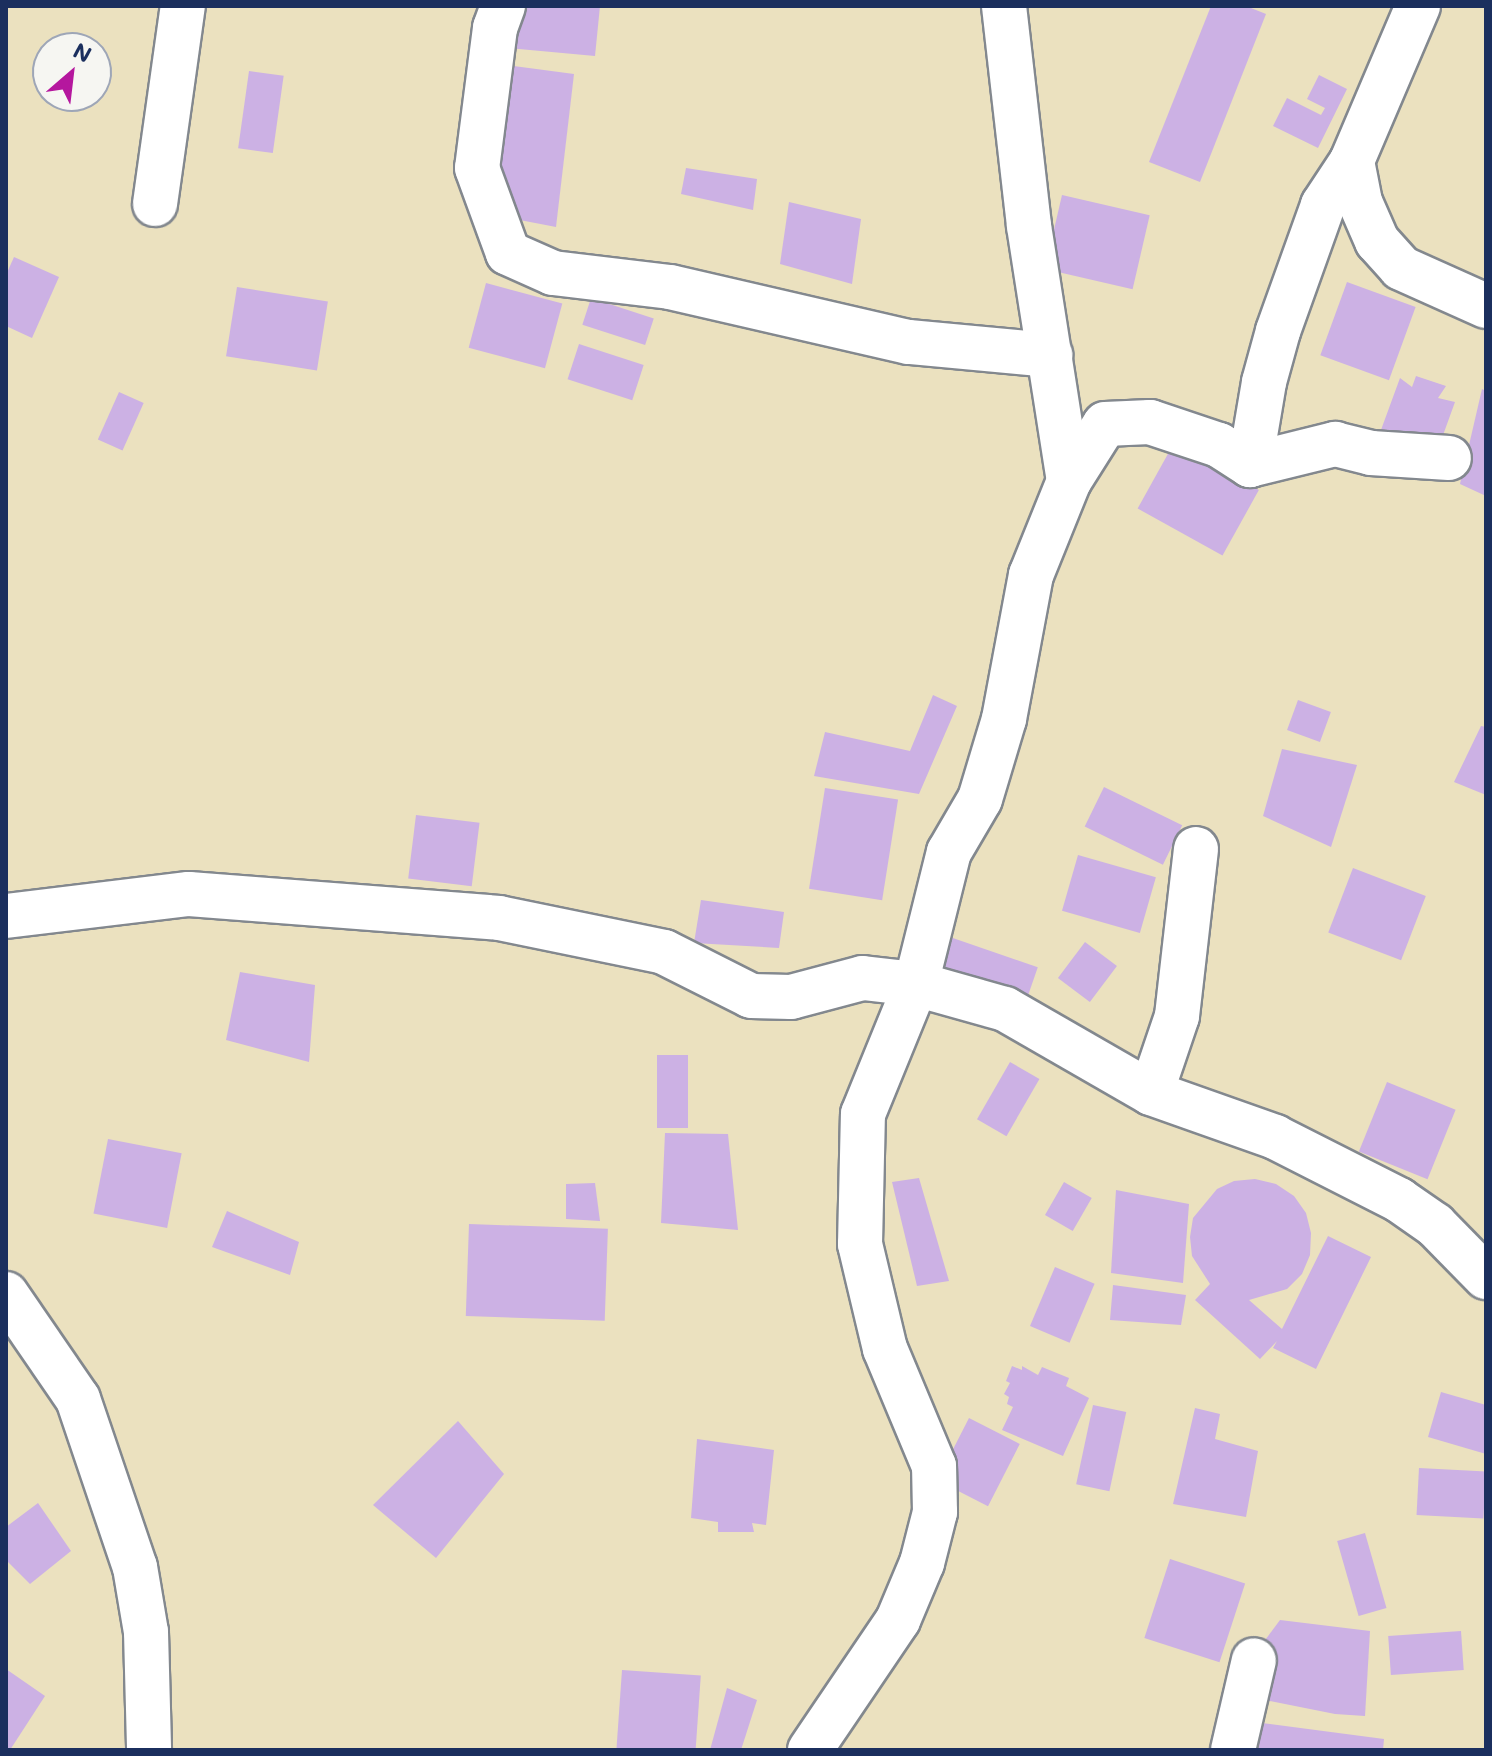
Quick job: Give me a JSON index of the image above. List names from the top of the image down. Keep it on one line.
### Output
{"north":"top right"}
